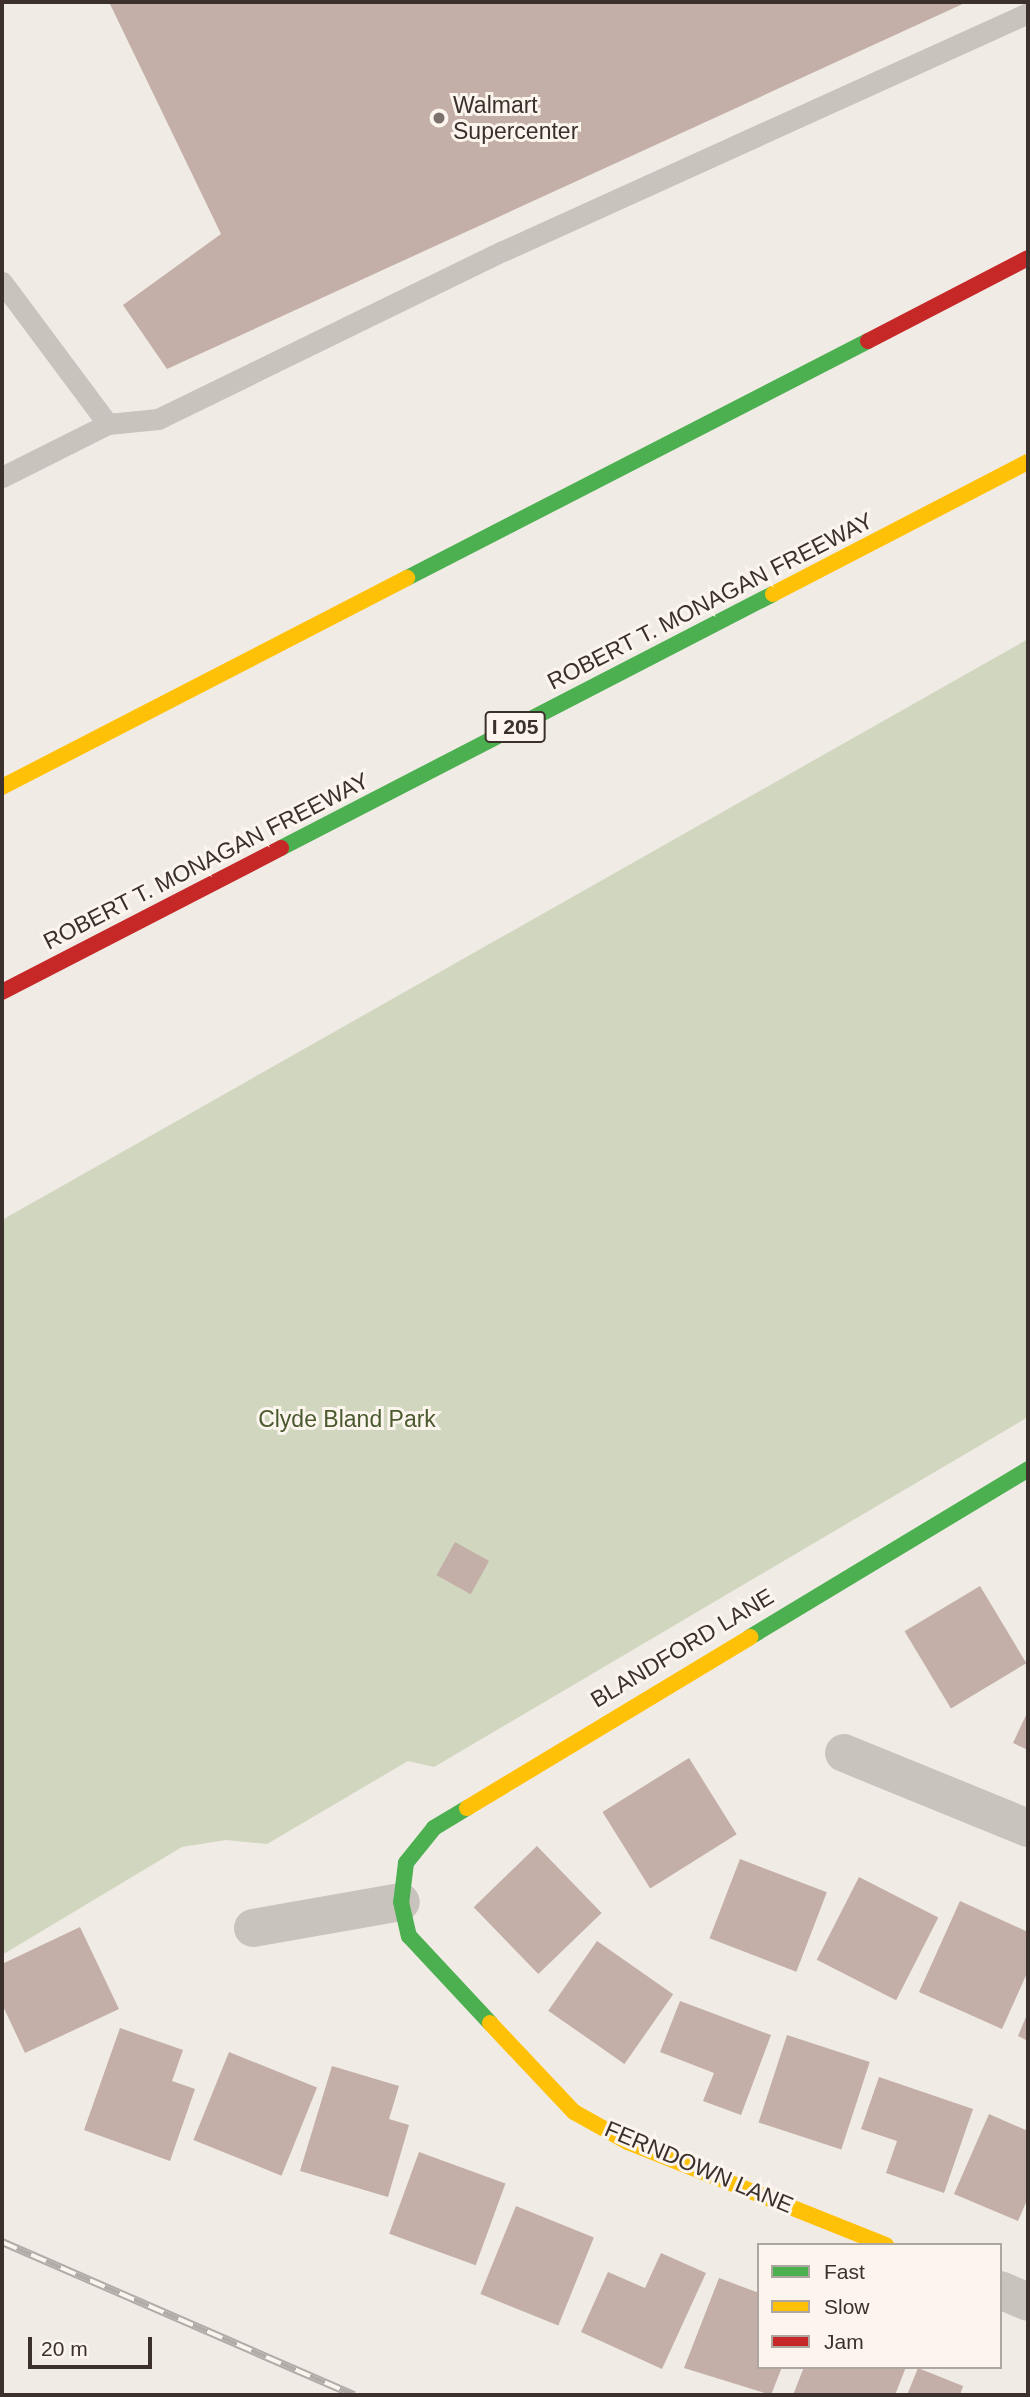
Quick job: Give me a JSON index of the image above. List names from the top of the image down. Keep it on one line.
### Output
{"streets":{"main road":["ROBERT T. MONAGAN FREEWAY","I 205","BLANDFORD LANE","FERNDOWN LANE"]},"crossings":[["BLANDFORD LANE","FERNDOWN LANE"]],"parks":["Clyde Bland Park"],"places":["Walmart Supercenter"],"legend":["Fast","Slow","Jam"],"scale_bar":"20 m"}
